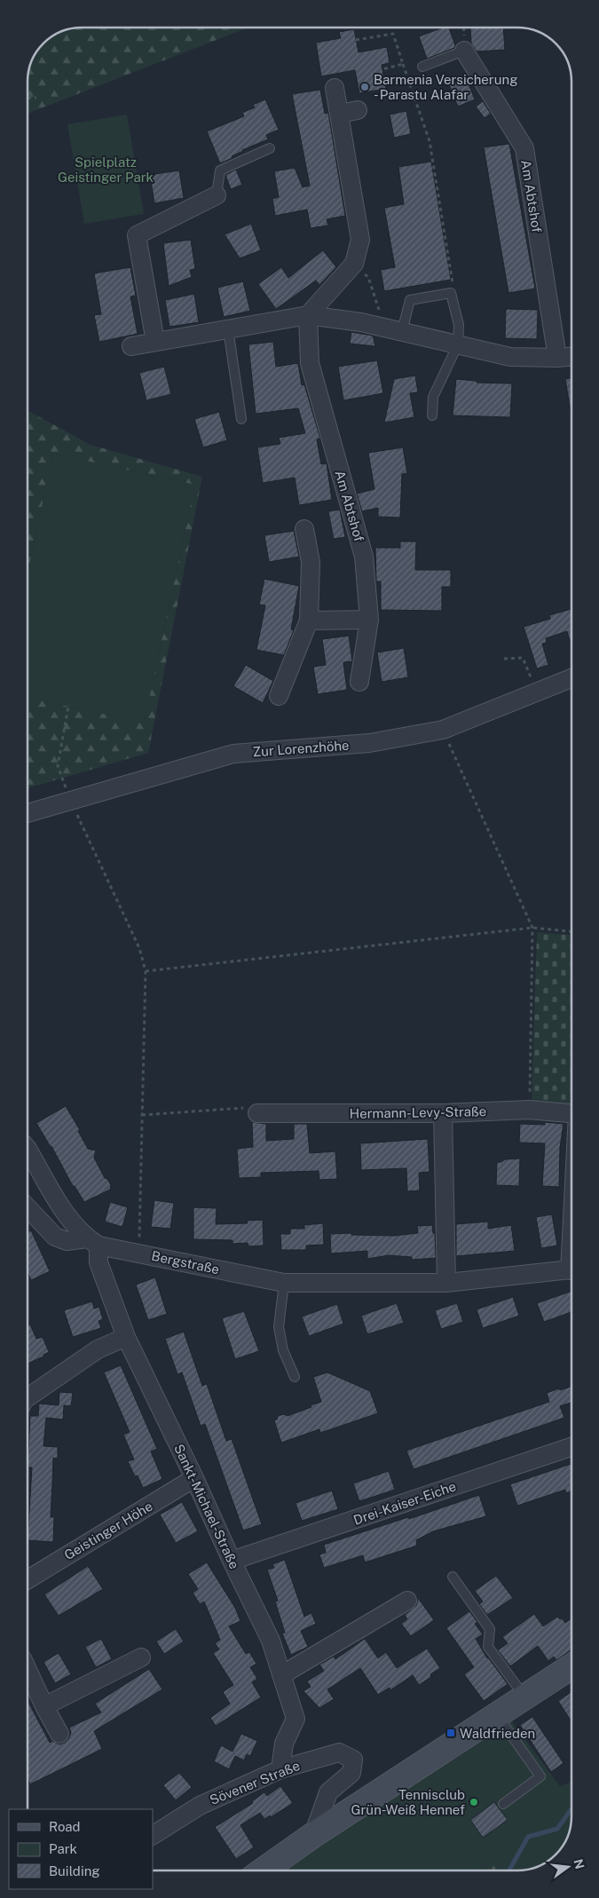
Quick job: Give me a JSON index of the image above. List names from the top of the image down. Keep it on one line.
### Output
{"streets":{"street":["Am Abtshof","Zur Lorenzhöhe","Hermann-Levy-Straße","Bergstraße","Drei-Kaiser-Eiche","Sankt-Michael-Straße","Geistinger Höhe","Sövener Straße"]},"crossings":[["Bergstraße","Sankt-Michael-Straße"],["Drei-Kaiser-Eiche","Sankt-Michael-Straße"],["Sankt-Michael-Straße","Geistinger Höhe"],["Sankt-Michael-Straße","Sövener Straße"]],"parks":["Spielplatz Geistinger Park"],"places":{"other":["Barmenia Versicherung - Parastu Alafar","Tennisclub Grün-Weiß Hennef"],"transit":["Waldfrieden"]},"legend":["Road","Park","Building"],"north":"right"}
